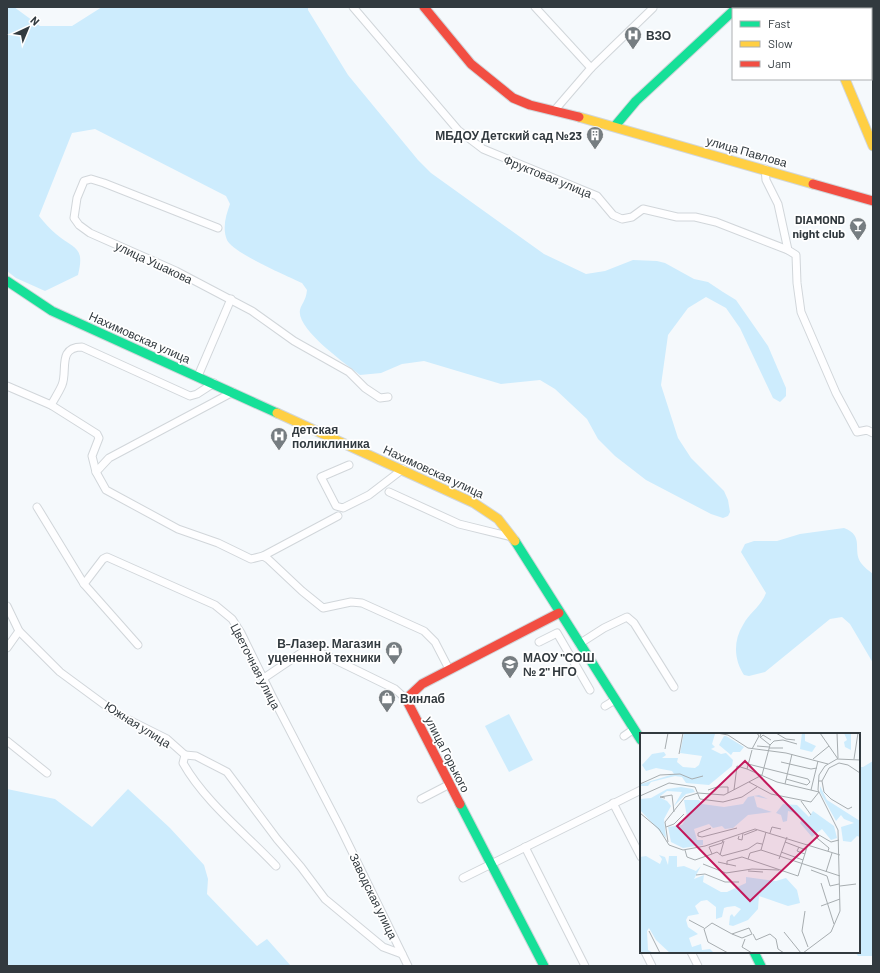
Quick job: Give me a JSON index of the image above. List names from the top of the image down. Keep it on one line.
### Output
{"streets":{"main road":["улица Павлова","Нахимовская улица","улица Горького"],"street":["Фруктовая улица","улица Ушакова","Цветочная улица","Южная улица","Заводская улица"]},"crossings":[["Цветочная улица","улица Горького"],["Цветочная улица","Заводская улица"]],"places":{"hospital":["ВЗО","детская поликлиника"],"building":["МБДОУ Детский сад №23"],"bar":["DIAMOND night club"],"shop":["В-Лазер. Магазин уцененной техники","Винлаб"],"school or university":["МАОУ \"СОШ № 2\" НГО"]},"legend":["Fast","Slow","Jam"],"north":"top right"}
